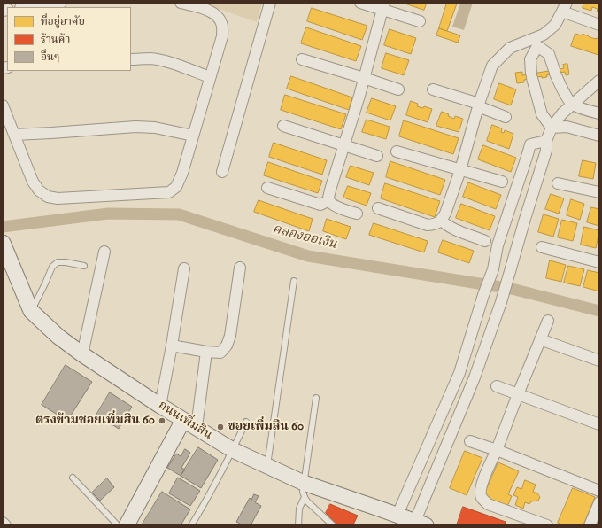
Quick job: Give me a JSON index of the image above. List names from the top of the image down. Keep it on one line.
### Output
{"streets":{"street":["ถนนเพิ่มสิน"]},"water":["คลองออเงิน"],"places":["ตรงข้ามซอยเพิ่มสิน 60","ซอยเพิ่มสิน 60"],"legend":["ที่อยู่อาศัย","ร้านค้า","อื่นๆ"]}
